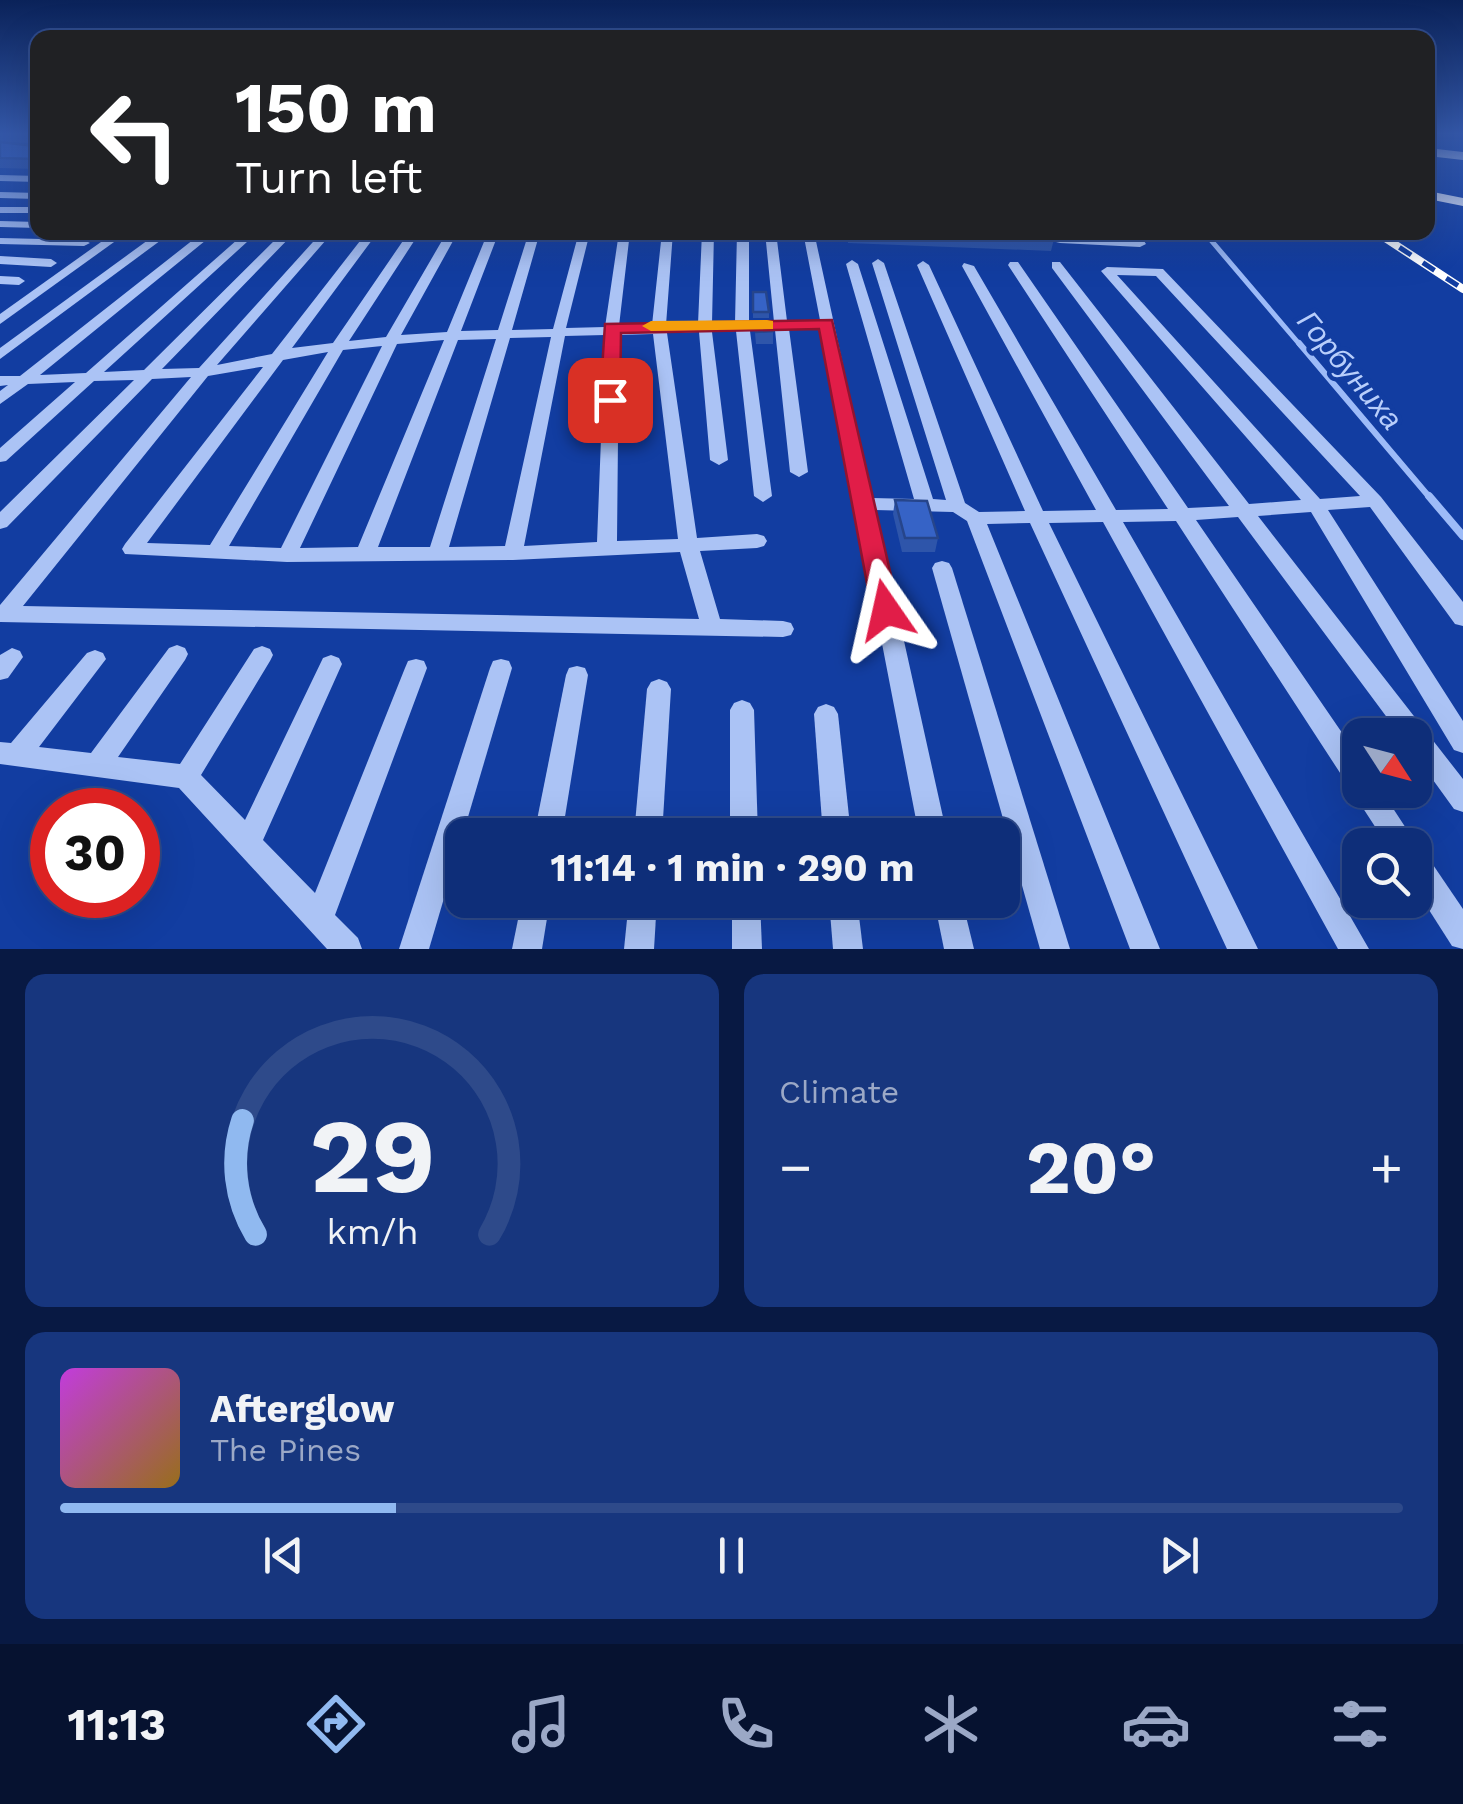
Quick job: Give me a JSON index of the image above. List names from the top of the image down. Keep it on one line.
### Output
{"water":["Горбуниха"],"north":"bottom right","page":{"turn":["150 m","Turn left"],"limit":"30","trip":"11:14 · 1 min · 290 m","tile":"Climate","heat":["−","20°","+"],"song":["Afterglow","The Pines"],"tabs":"11:13","gauge":["29","km/h"]}}
